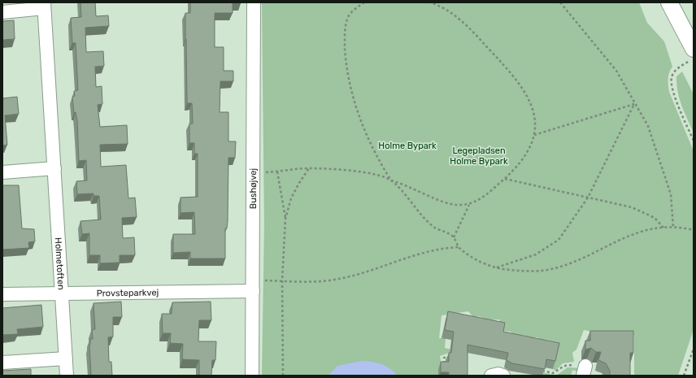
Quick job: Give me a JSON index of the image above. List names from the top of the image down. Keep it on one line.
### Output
{"streets":{"street":["Bushøjvej","Holmetoften","Provsteparkvej"]},"crossings":[["Bushøjvej","Provsteparkvej"],["Holmetoften","Provsteparkvej"]],"parks":["Holme Bypark","Legepladsen Holme Bypark"]}
